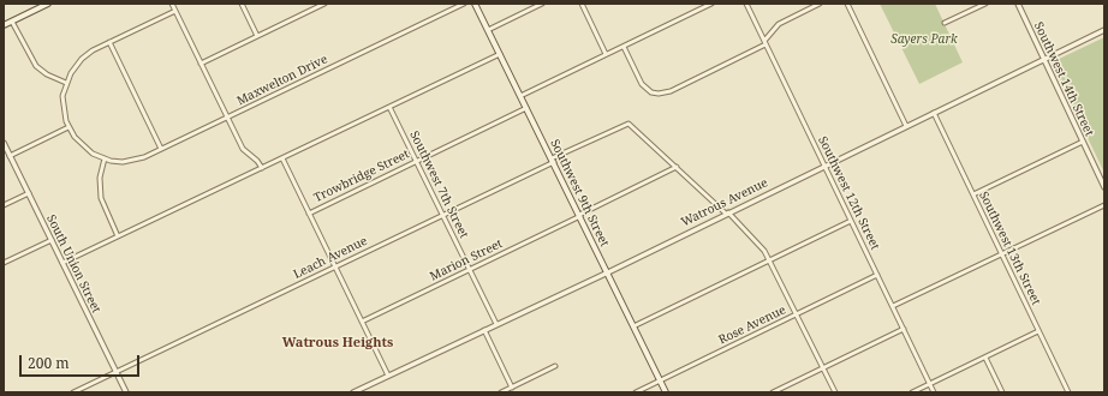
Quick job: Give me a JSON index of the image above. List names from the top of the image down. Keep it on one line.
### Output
{"streets":{"main road":["Southwest 9th Street"],"street":["Southwest 14th Street","Maxwelton Drive","Trowbridge Street","Southwest 7th Street","Southwest 12th Street","Watrous Avenue","Southwest 13th Street","Leach Avenue","Marion Street","South Union Street","Rose Avenue"]},"crossings":[["Southwest 14th Street","Watrous Avenue"],["Trowbridge Street","Southwest 7th Street"],["Trowbridge Street","Southwest 9th Street"],["Southwest 7th Street","Watrous Avenue"],["Southwest 7th Street","Leach Avenue"],["Southwest 7th Street","Marion Street"],["Southwest 9th Street","Watrous Avenue"],["Southwest 9th Street","Leach Avenue"],["Southwest 9th Street","Marion Street"],["Southwest 9th Street","Rose Avenue"],["Southwest 12th Street","Watrous Avenue"],["Southwest 12th Street","Rose Avenue"],["Watrous Avenue","Southwest 13th Street"],["Leach Avenue","Marion Street"],["Leach Avenue","South Union Street"]],"districts":["Watrous Heights"],"parks":["Sayers Park"],"scale_bar":"200 m"}
